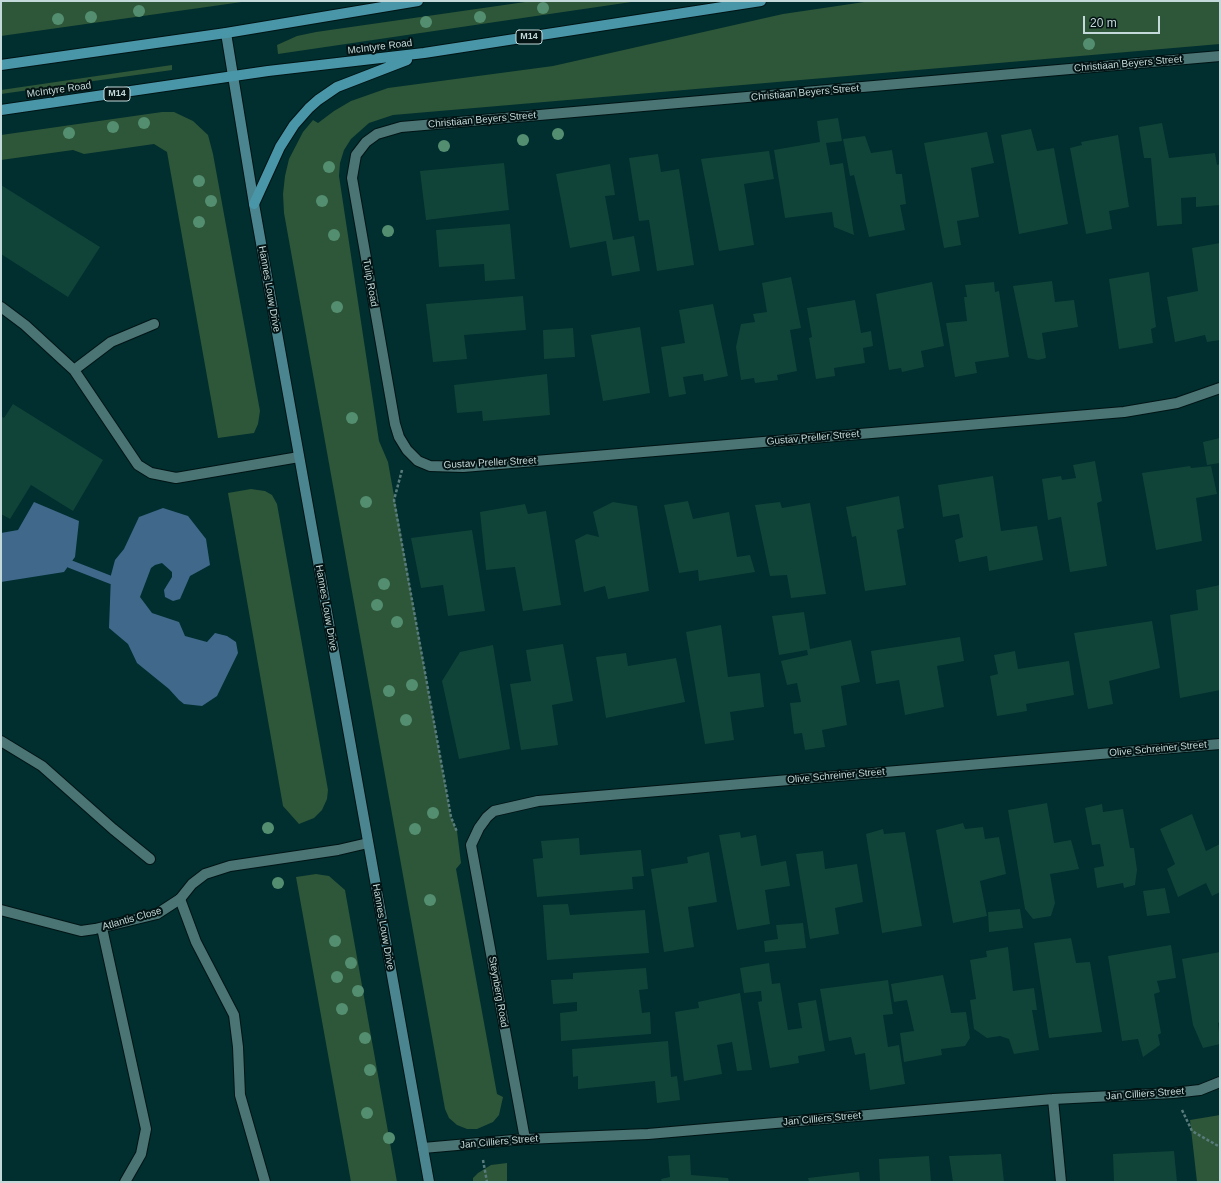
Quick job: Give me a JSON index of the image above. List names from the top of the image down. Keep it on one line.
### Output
{"streets":{"main road":["M14","McIntyre Road"],"street":["Christiaan Beyers Street","Tulip Road","Hannes Louw Drive","Gustav Preller Street","Olive Schreiner Street","Atlantis Close","Steynberg Road","Jan Cilliers Street"]},"crossings":[["McIntyre Road","Hannes Louw Drive"],["Christiaan Beyers Street","Tulip Road"],["Tulip Road","Gustav Preller Street"],["Hannes Louw Drive","Atlantis Close"],["Hannes Louw Drive","Jan Cilliers Street"],["Olive Schreiner Street","Steynberg Road"],["Steynberg Road","Jan Cilliers Street"]],"scale_bar":"20 m"}
